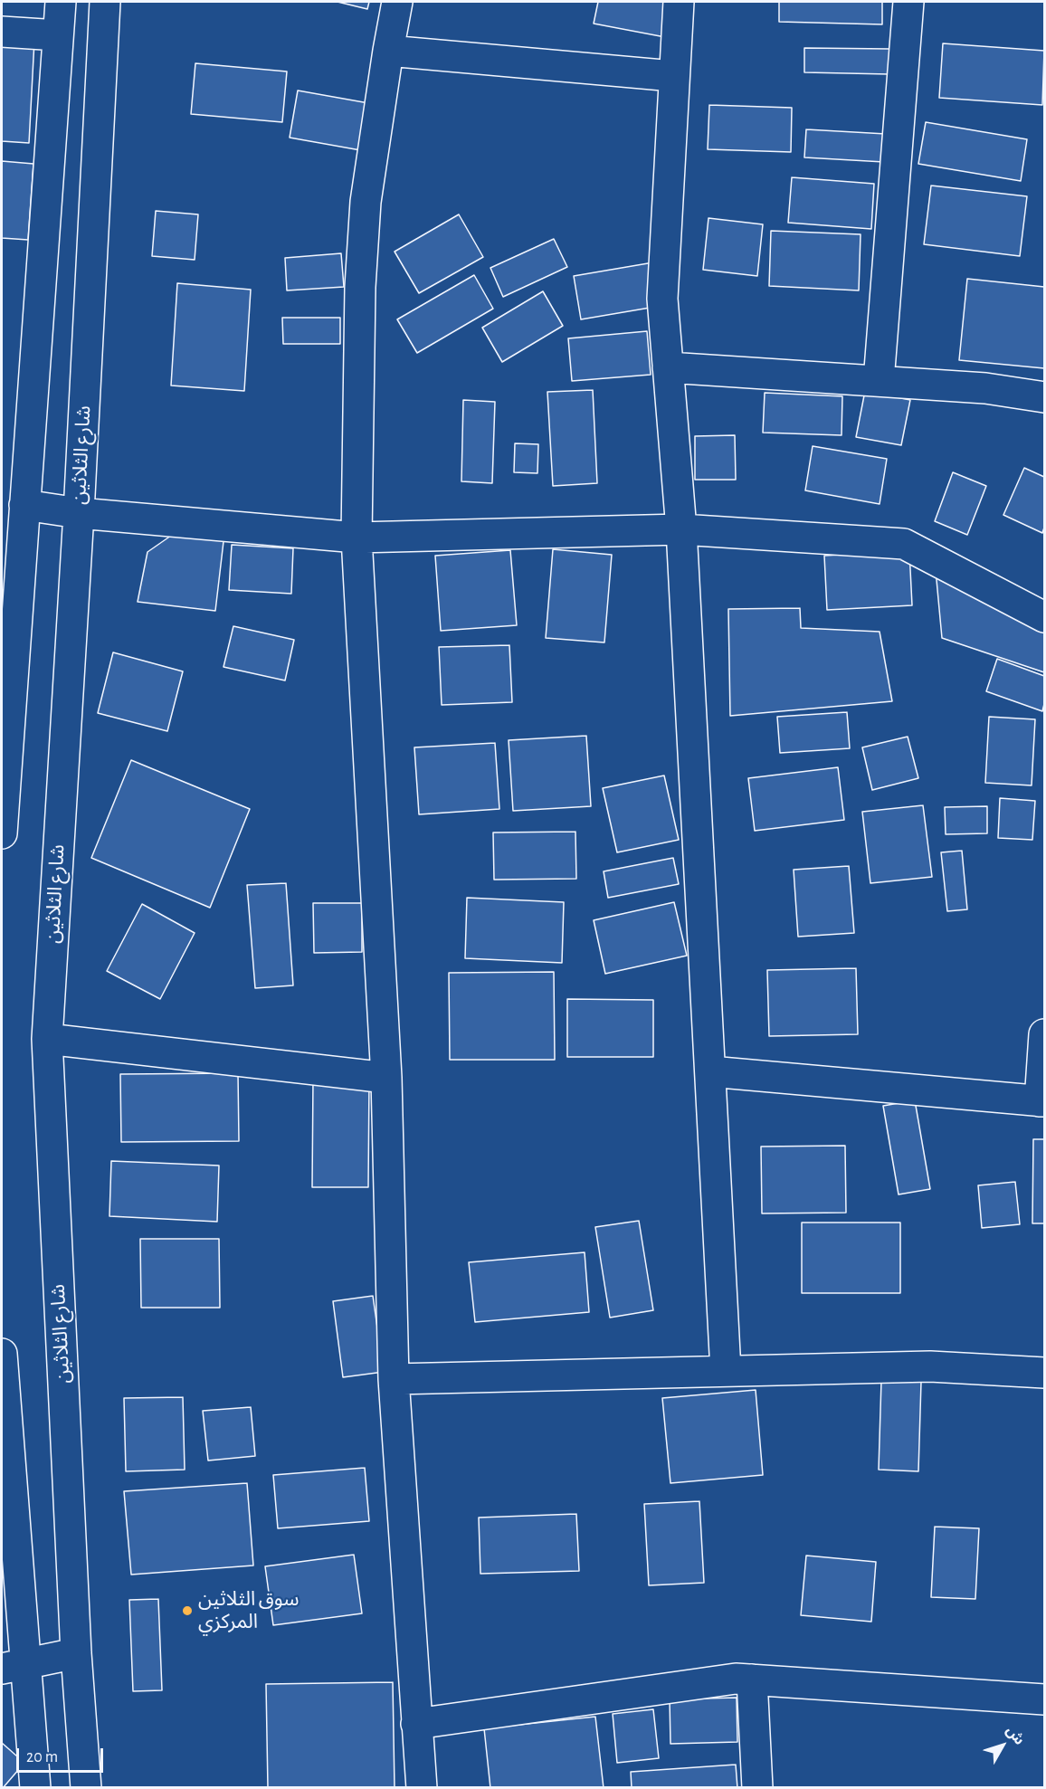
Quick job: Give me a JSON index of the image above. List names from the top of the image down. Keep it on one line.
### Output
{"streets":{"street":["شارع الثلاثين"]},"places":["سوق الثلاثين المركزي"],"scale_bar":"20 m","north":"top right"}
